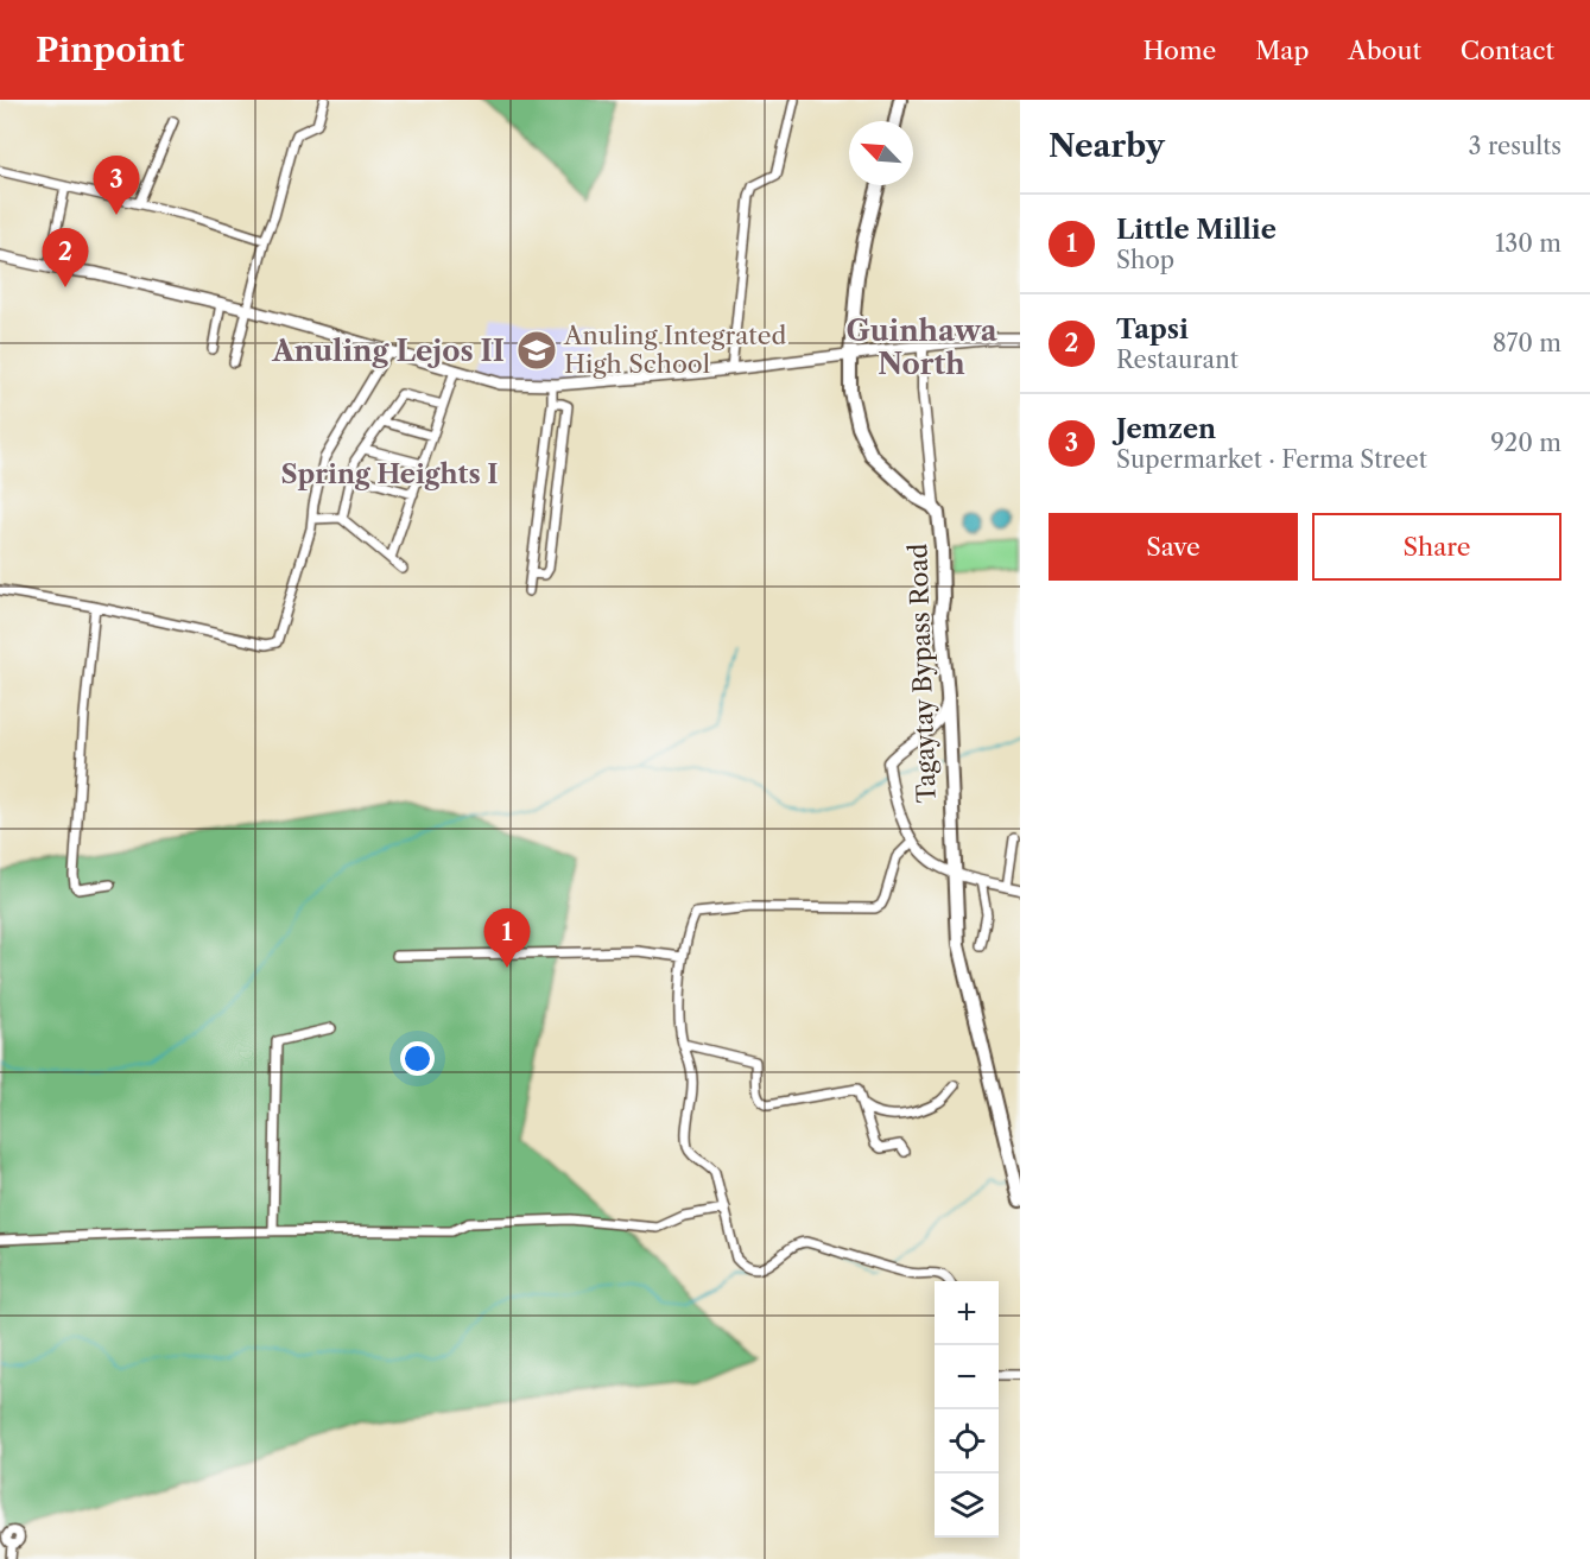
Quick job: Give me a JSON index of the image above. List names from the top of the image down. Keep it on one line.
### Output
{"streets":{"main road":["Tagaytay Bypass Road"]},"districts":["Guinhawa North","Anuling Lejos II","Spring Heights I"],"places":{"school or university":["Anuling Integrated High School"]},"north":"top left","page":{"header":"Pinpoint","nav":["Home","Map","About","Contact"],"heading":["Nearby","3 results"],"pins":["3","2","1"],"list":[{"mark":"1","name":"Little Millie","note":"Shop","value":"130 m"},{"mark":"2","name":"Tapsi","note":"Restaurant","value":"870 m"},{"mark":"3","name":"Jemzen","note":"Supermarket · Ferma Street","value":"920 m"}],"buttons":["Save","Share"],"map_buttons":["+","−"]}}
